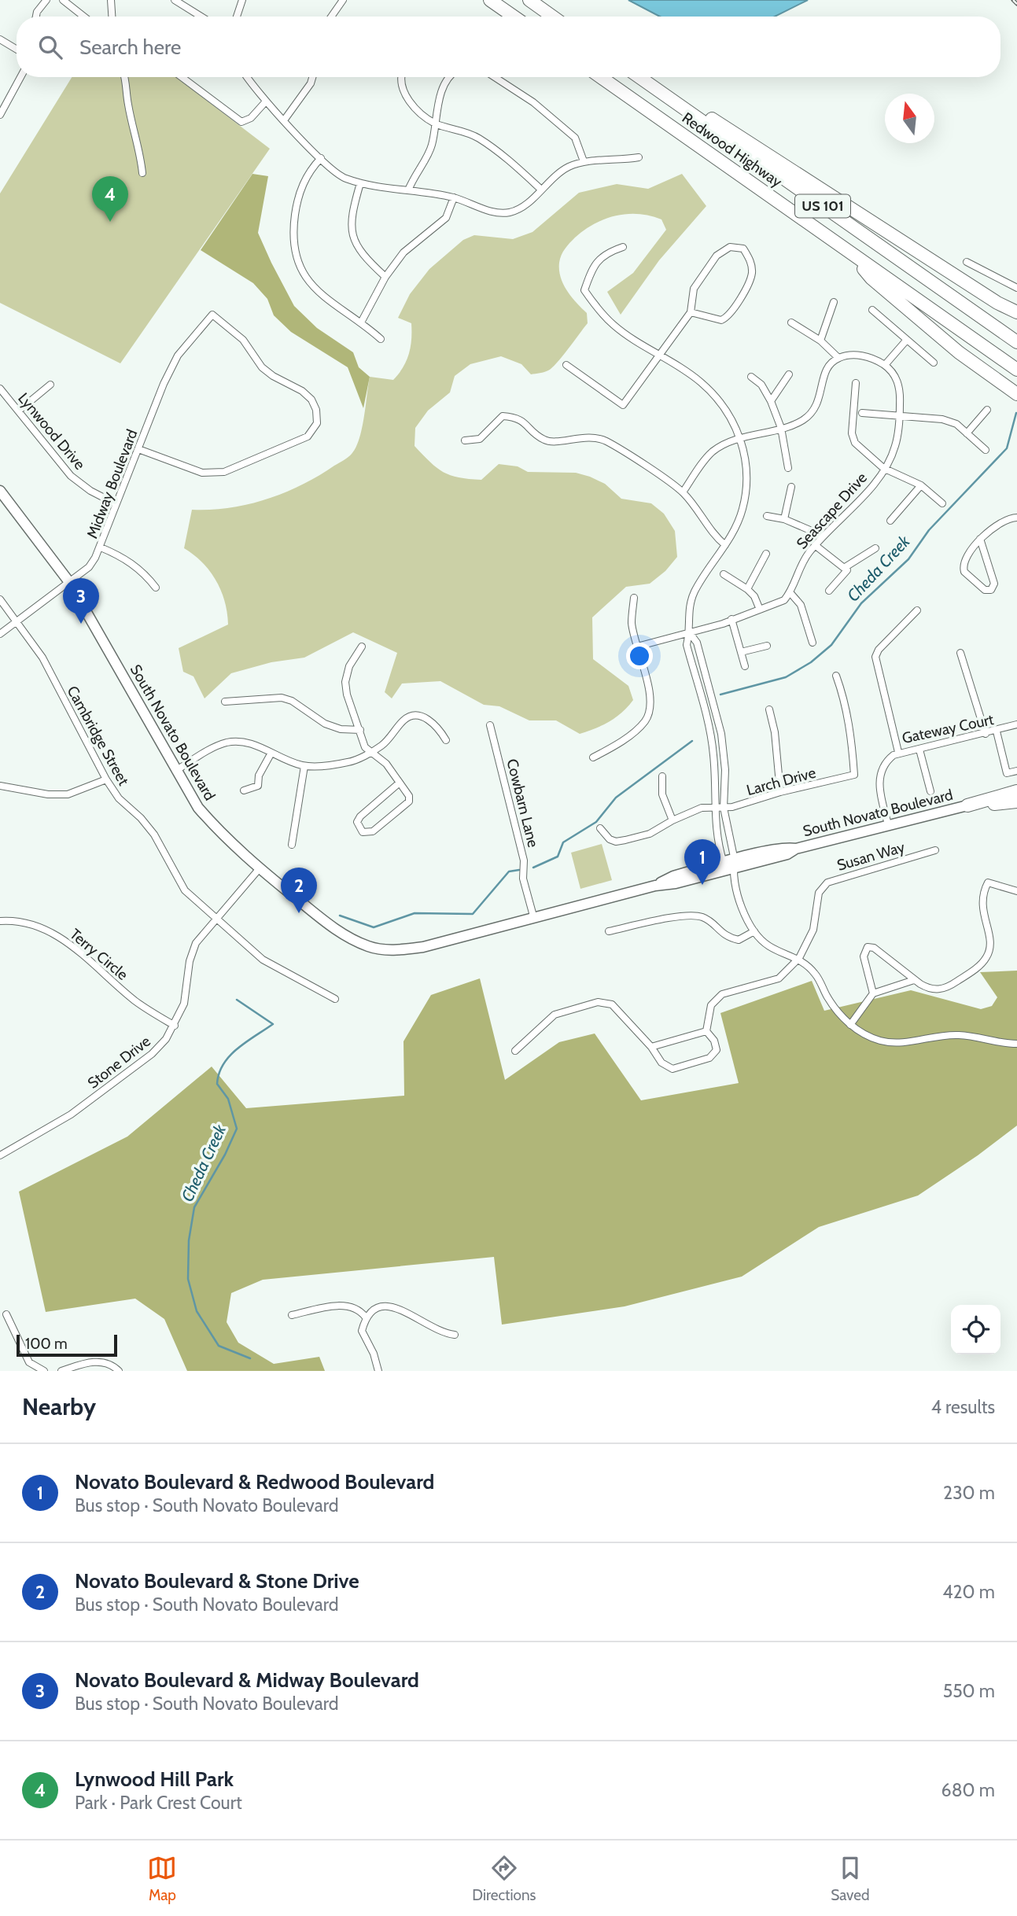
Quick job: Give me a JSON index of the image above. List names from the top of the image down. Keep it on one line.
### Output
{"streets":{"highway":["Redwood Highway","US 101"],"main road":["South Novato Boulevard"],"street":["Lynwood Drive","Midway Boulevard","Seascape Drive","Gateway Court","Cambridge Street","Larch Drive","Cowbarn Lane","Susan Way","Terry Circle","Stone Drive"]},"crossings":[["Lynwood Drive","Midway Boulevard"],["Midway Boulevard","South Novato Boulevard"],["Midway Boulevard","Cambridge Street"],["Gateway Court","South Novato Boulevard"],["South Novato Boulevard","Cowbarn Lane"],["South Novato Boulevard","Stone Drive"],["Cambridge Street","Stone Drive"],["Terry Circle","Stone Drive"]],"water":["Cheda Creek"],"scale_bar":"100 m","north":"top","page":{"search":"Search here","pins":["4","3","1","2"],"scale":"100 m","heading":["Nearby","4 results"],"list":[{"mark":"1","name":"Novato Boulevard & Redwood Boulevard","note":"Bus stop · South Novato Boulevard","value":"230 m"},{"mark":"2","name":"Novato Boulevard & Stone Drive","note":"Bus stop · South Novato Boulevard","value":"420 m"},{"mark":"3","name":"Novato Boulevard & Midway Boulevard","note":"Bus stop · South Novato Boulevard","value":"550 m"},{"mark":"4","name":"Lynwood Hill Park","note":"Park · Park Crest Court","value":"680 m"}],"nav":["Map","Directions","Saved"]}}
